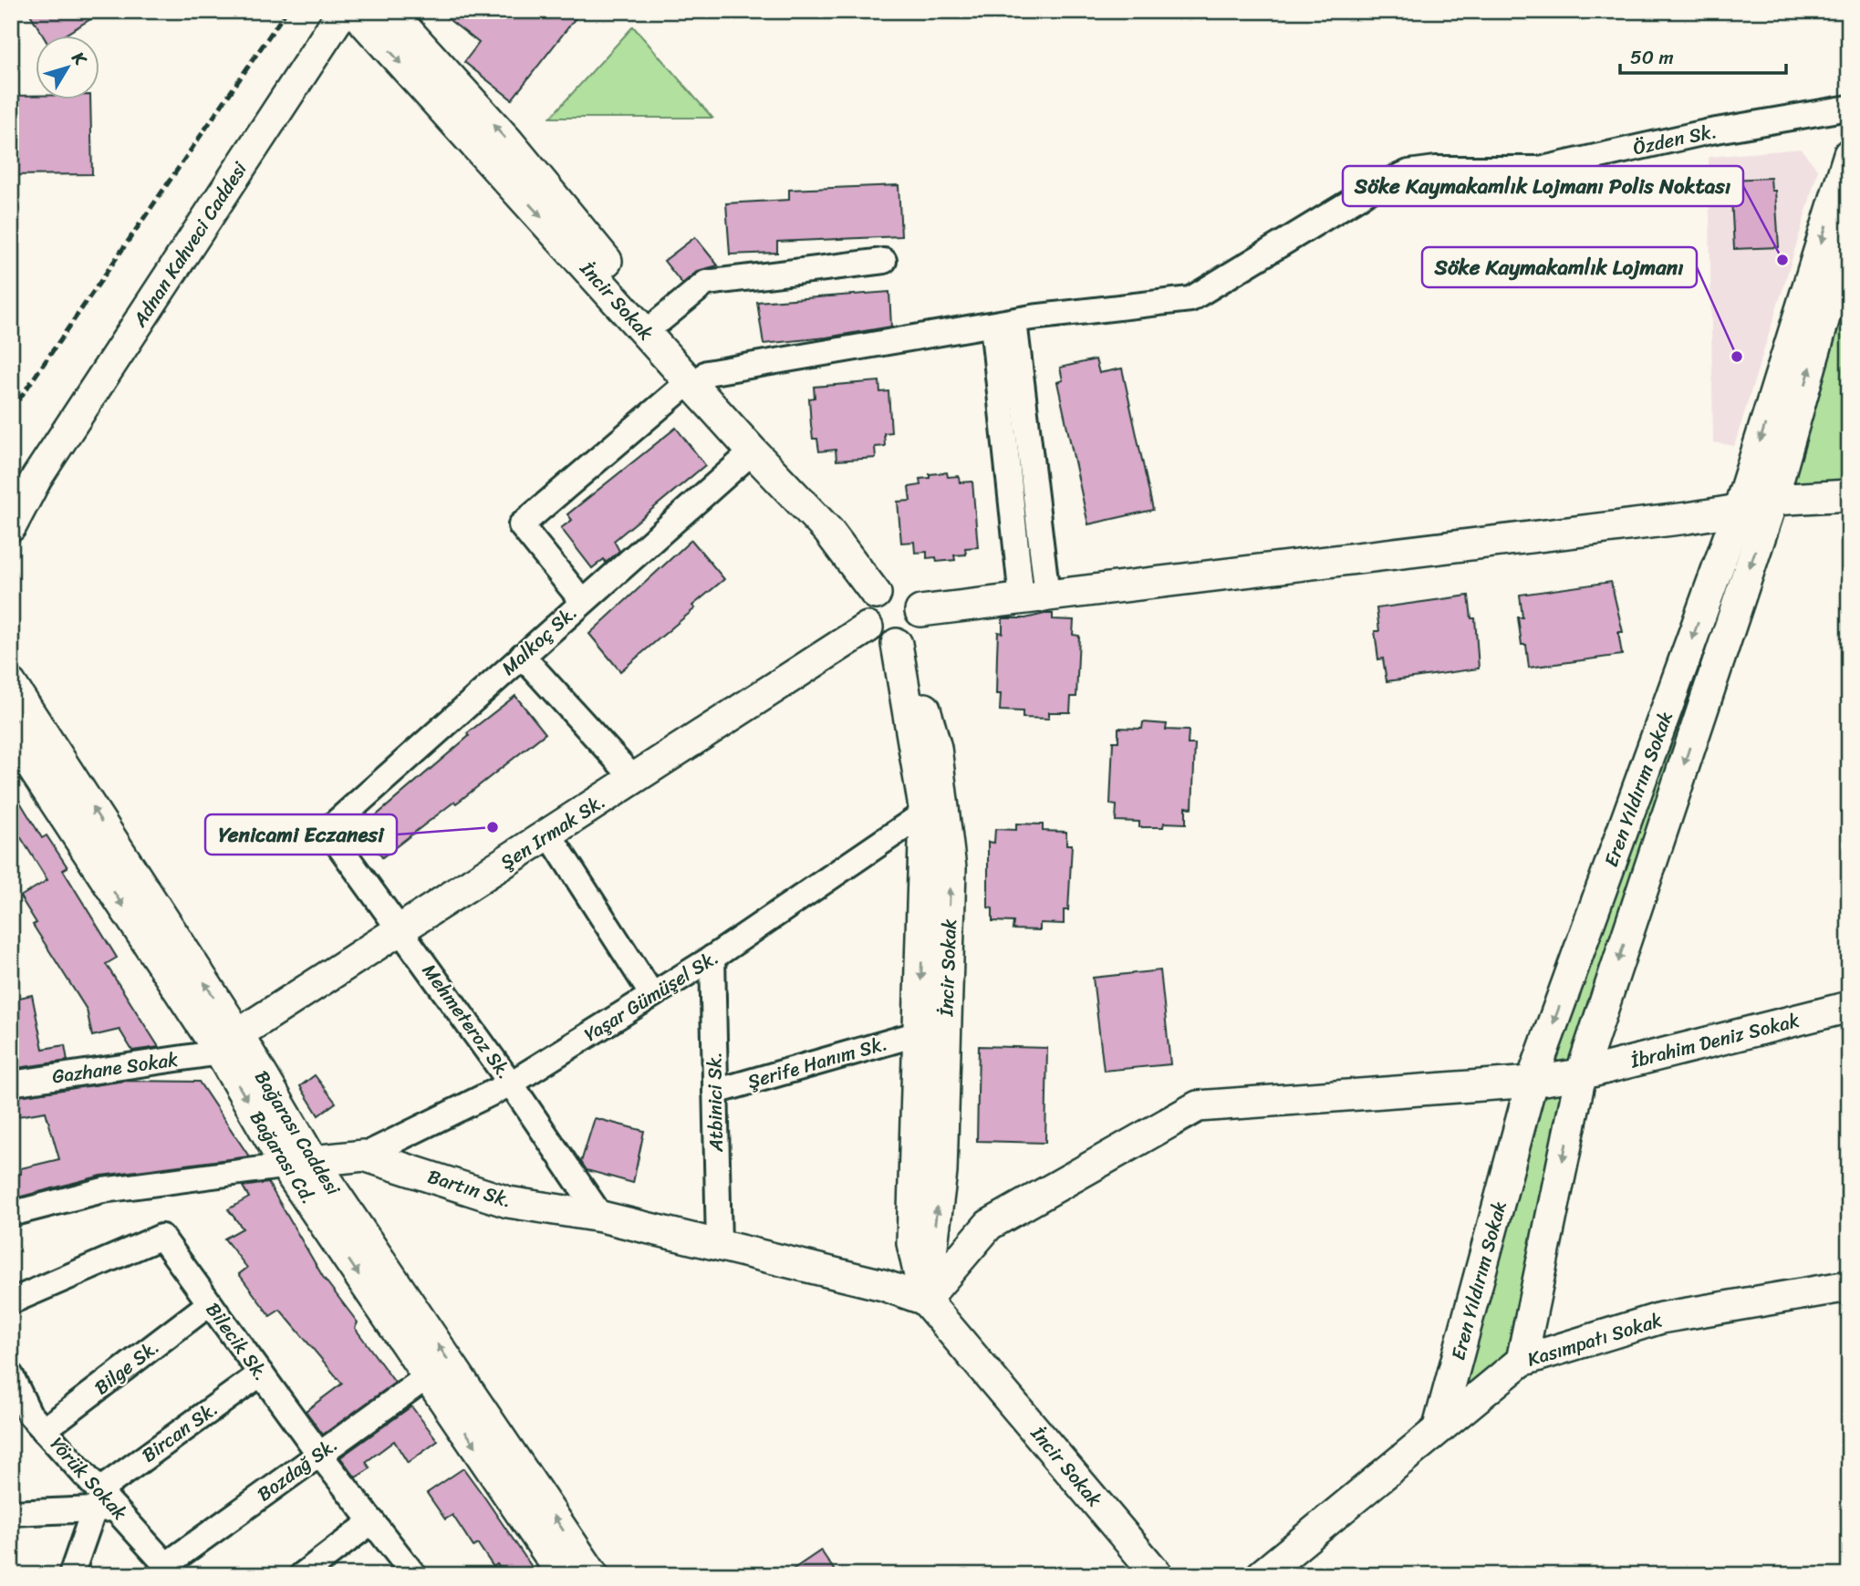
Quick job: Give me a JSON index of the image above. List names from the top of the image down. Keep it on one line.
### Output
{"streets":{"main road":["Adnan Kahveci Caddesi","İncir Sokak","Eren Yıldırım Sokak","Şen Irmak Sk.","İbrahim Deniz Sokak","Bağarası Caddesi","Bağarası Cd.","Bartın Sk.","Kasımpatı Sokak"],"street":["Özden Sk.","Malkoç Sk.","Yaşar Gümüşel Sk.","Mehmeteroz Sk.","Şerife Hanım Sk.","Gazhane Sokak","Atbinici Sk.","Bilecik Sk.","Bilge Sk.","Bircan Sk.","Bozdağ Sk.","Yörük Sokak"]},"crossings":[["İncir Sokak","Malkoç Sk."],["İncir Sokak","Şen Irmak Sk."],["İncir Sokak","Yaşar Gümüşel Sk."],["İncir Sokak","İbrahim Deniz Sokak"],["İncir Sokak","Şerife Hanım Sk."],["İncir Sokak","Bartın Sk."],["Malkoç Sk.","Mehmeteroz Sk."],["Eren Yıldırım Sokak","İbrahim Deniz Sokak"],["Eren Yıldırım Sokak","Kasımpatı Sokak"],["Şen Irmak Sk.","Mehmeteroz Sk."],["Şen Irmak Sk.","Gazhane Sokak"],["Şen Irmak Sk.","Bağarası Caddesi"],["Yaşar Gümüşel Sk.","Mehmeteroz Sk."],["Yaşar Gümüşel Sk.","Atbinici Sk."],["Yaşar Gümüşel Sk.","Bartın Sk."],["Mehmeteroz Sk.","Bartın Sk."],["İbrahim Deniz Sokak","Bartın Sk."],["Şerife Hanım Sk.","Atbinici Sk."],["Gazhane Sokak","Bağarası Caddesi"],["Atbinici Sk.","Bartın Sk."],["Bağarası Caddesi","Bağarası Cd."],["Bağarası Caddesi","Bartın Sk."],["Bağarası Cd.","Bartın Sk."],["Bağarası Cd.","Bozdağ Sk."],["Bilecik Sk.","Bilge Sk."],["Bilecik Sk.","Bircan Sk."],["Bilecik Sk.","Bozdağ Sk."],["Bilge Sk.","Yörük Sokak"],["Bircan Sk.","Yörük Sokak"],["Bozdağ Sk.","Yörük Sokak"]],"one_way":["Bağarası Cd."],"places":["Söke Kaymakamlık Lojmanı Polis Noktası","Söke Kaymakamlık Lojmanı","Yenicami Eczanesi"],"scale_bar":"50 m","north":"top right"}
